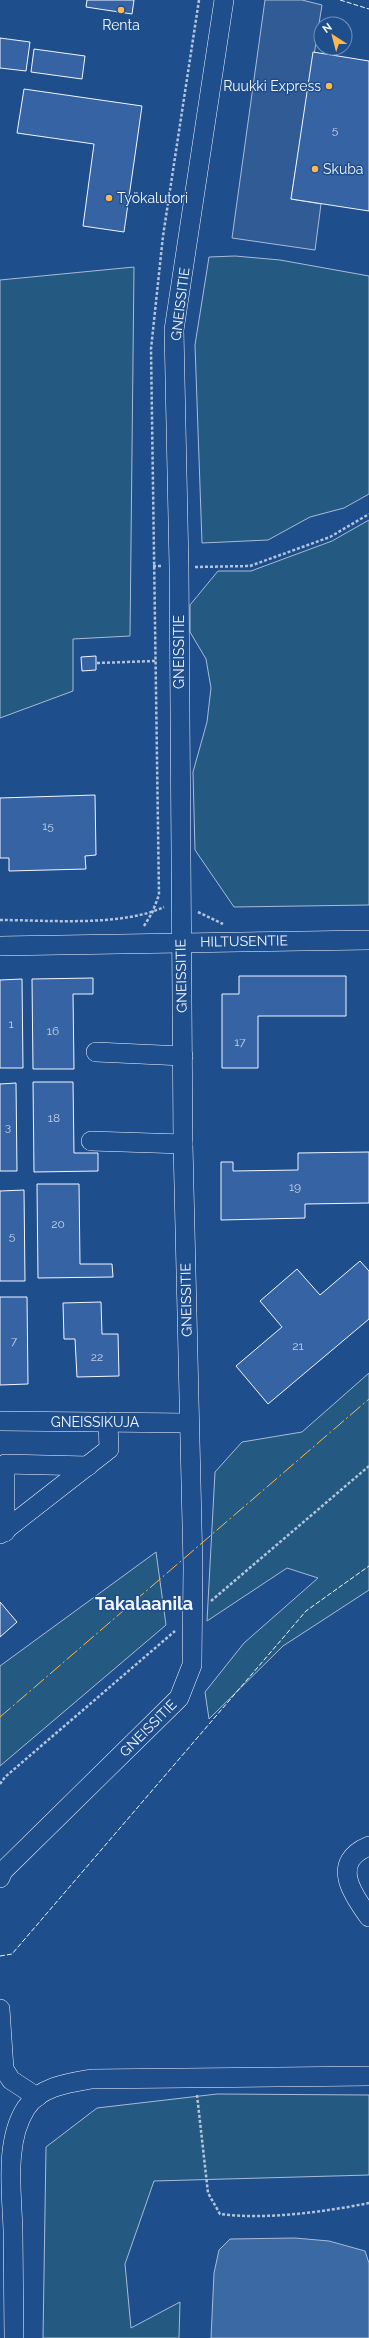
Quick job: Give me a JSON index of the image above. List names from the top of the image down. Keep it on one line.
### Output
{"streets":{"street":["GNEISSITIE","HILTUSENTIE","GNEISSIKUJA"]},"crossings":[["GNEISSITIE","HILTUSENTIE"],["GNEISSITIE","GNEISSIKUJA"]],"districts":["Takalaanila"],"places":["Renta","Ruukki Express","Skuba","Työkalutori"],"house_numbers":["5","15","1","16","17","18","3","19","20","5","7","21","22"],"north":"top left"}
